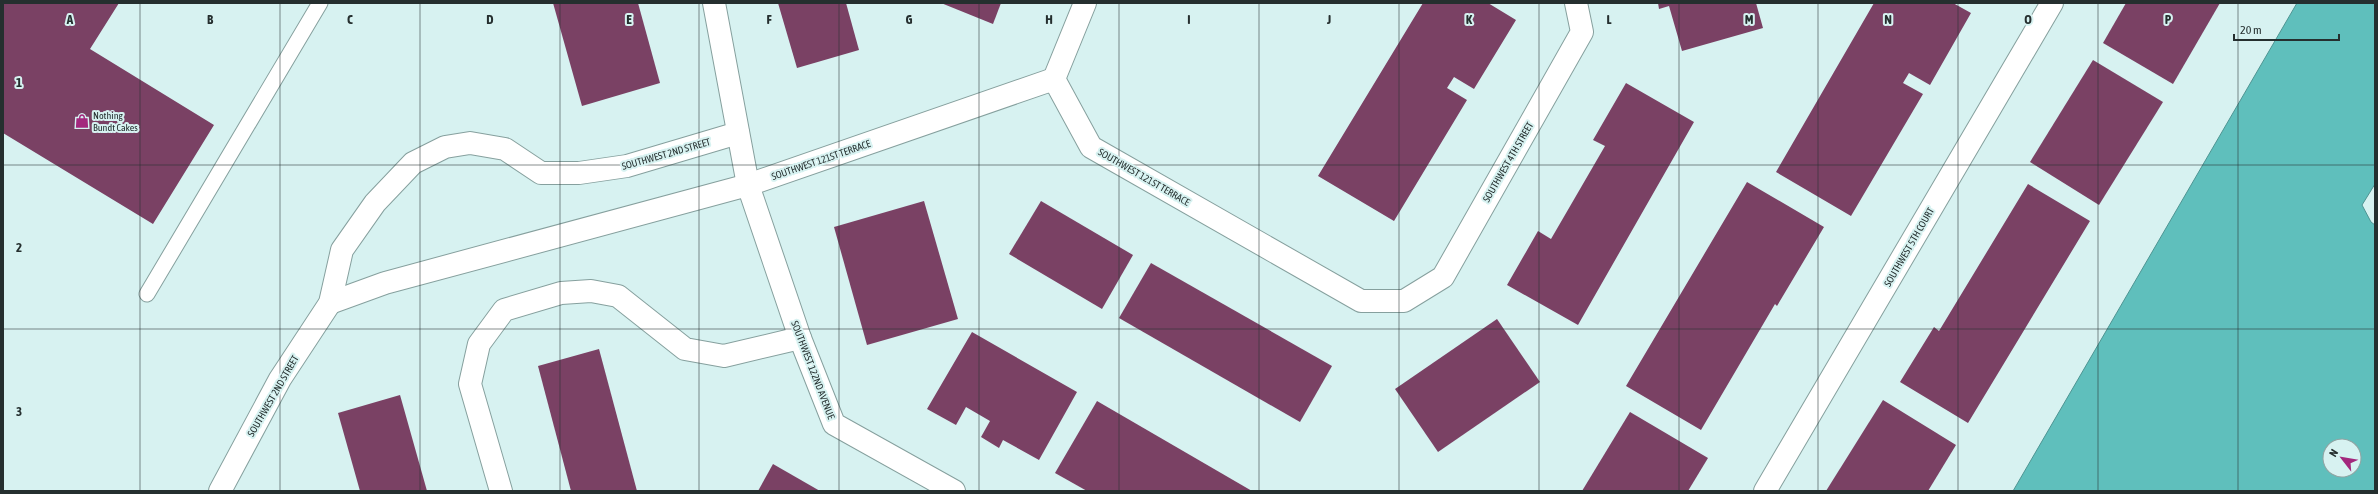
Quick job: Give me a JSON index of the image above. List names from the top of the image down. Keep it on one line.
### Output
{"streets":{"street":["SOUTHWEST 2ND STREET","SOUTHWEST 121ST TERRACE","SOUTHWEST 4TH STREET","SOUTHWEST 5TH COURT","SOUTHWEST 122ND AVENUE"]},"crossings":[["SOUTHWEST 121ST TERRACE","SOUTHWEST 4TH STREET"],["SOUTHWEST 121ST TERRACE","SOUTHWEST 122ND AVENUE"]],"places":{"shop":["Nothing Bundt Cakes"]},"scale_bar":"20 m","north":"top left","grid":{"columns":["A","B","C","D","E","F","G","H","I","J","K","L","M","N","O","P"],"rows":["1","2","3"]}}
